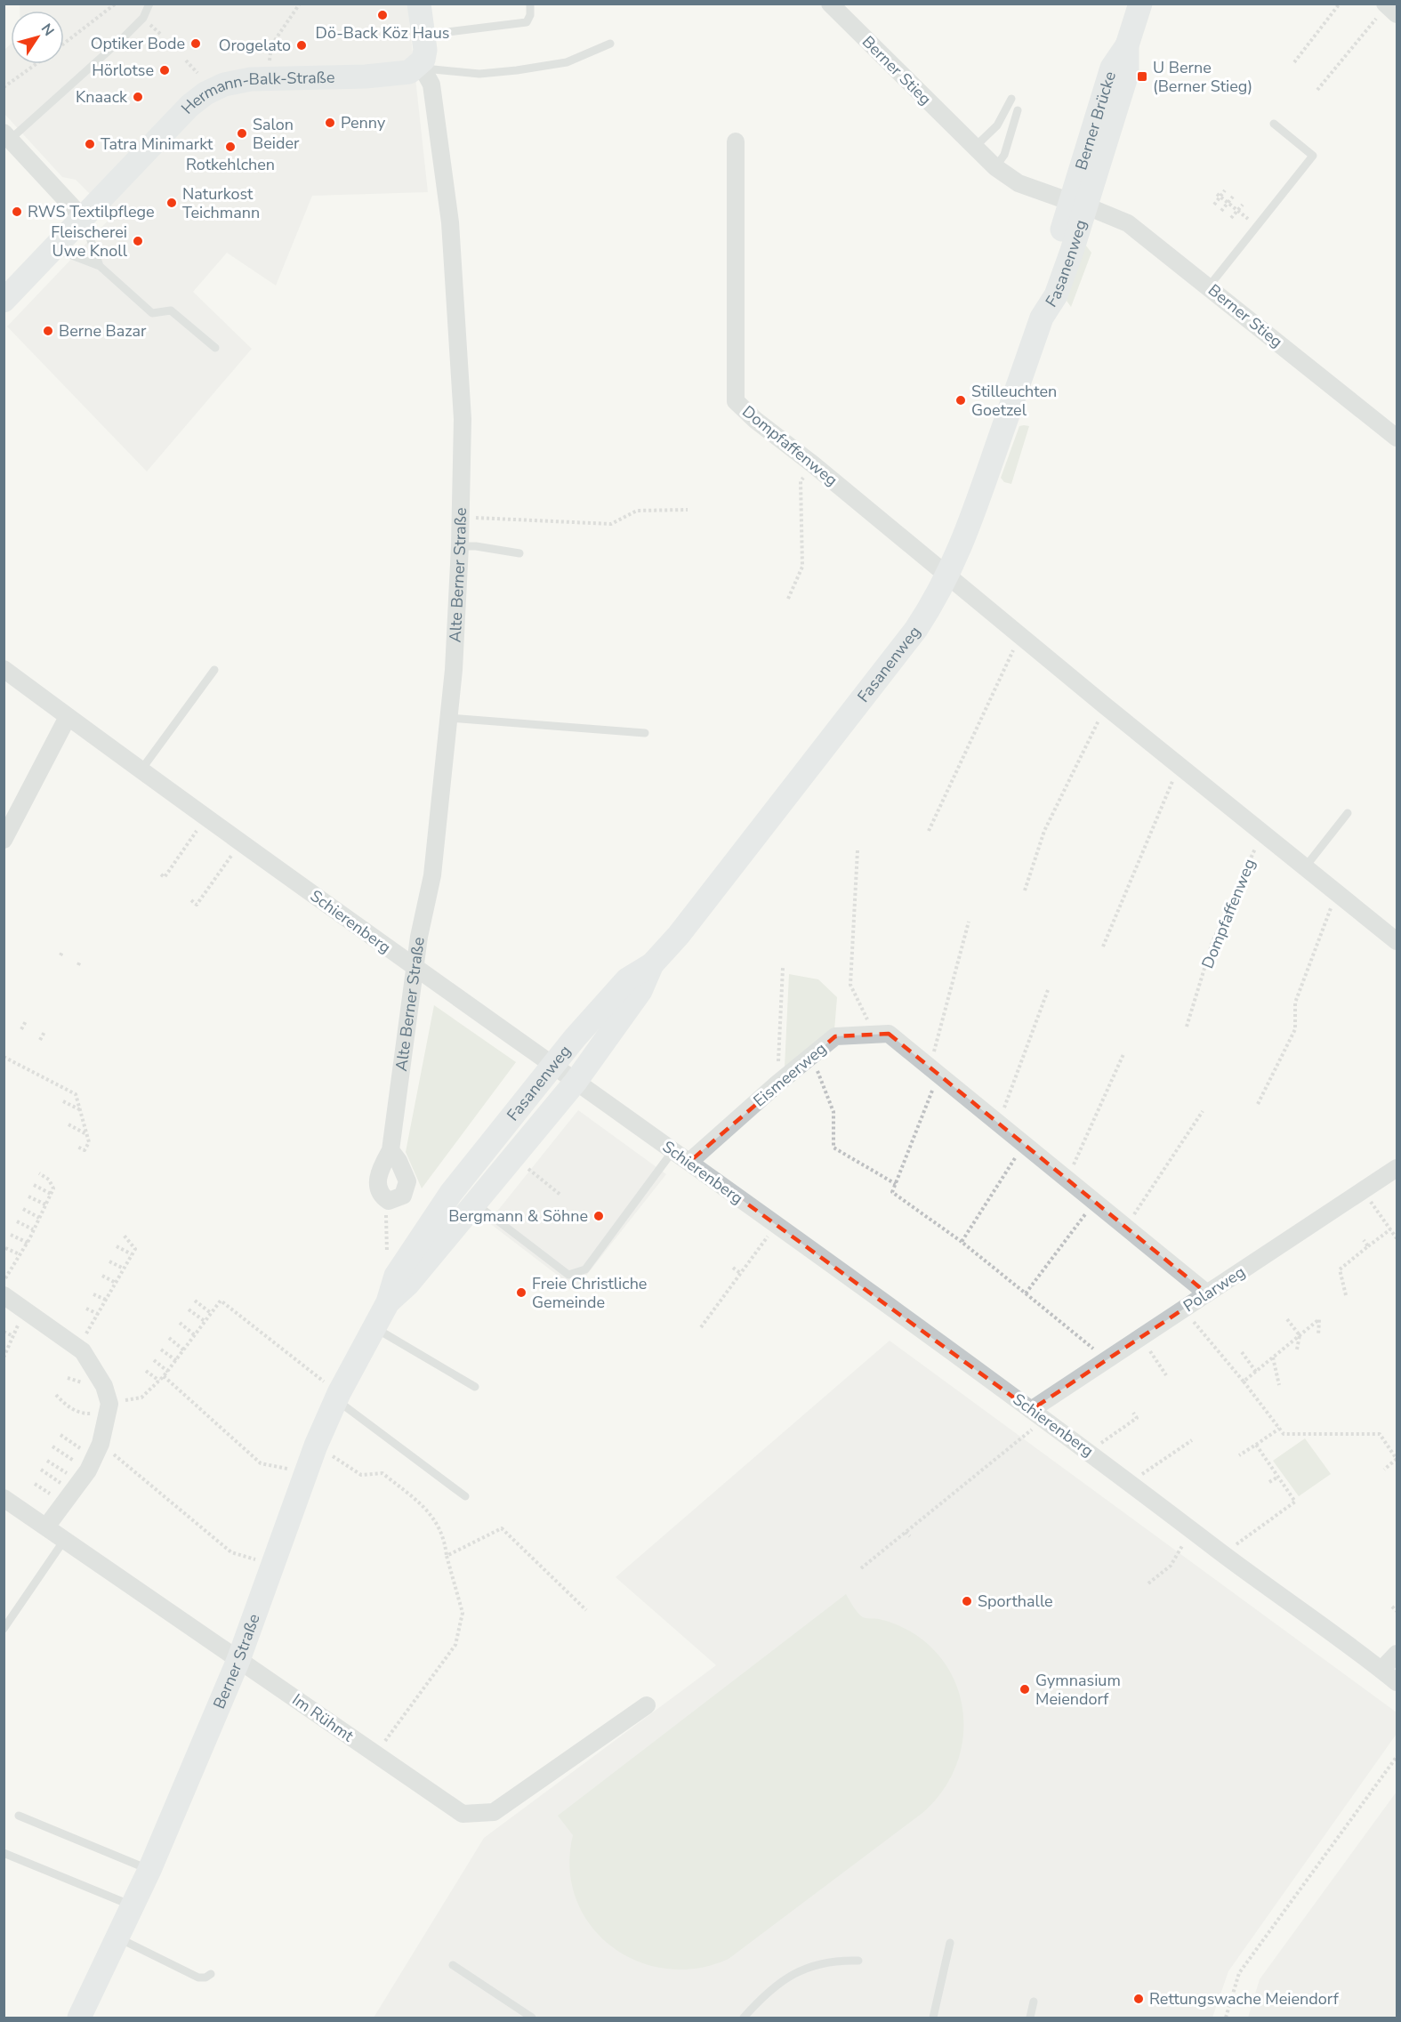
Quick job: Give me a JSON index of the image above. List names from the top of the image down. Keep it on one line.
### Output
{"streets":{"main road":["Hermann-Balk-Straße","Berner Brücke","Fasanenweg","Berner Straße"],"street":["Berner Stieg","Dompfaffenweg","Alte Berner Straße","Schierenberg","Eismeerweg","Polarweg","Im Rühmt"]},"crossings":[["Berner Stieg","Berner Brücke"],["Berner Stieg","Fasanenweg"],["Hermann-Balk-Straße","Alte Berner Straße"],["Berner Brücke","Fasanenweg"],["Fasanenweg","Dompfaffenweg"],["Fasanenweg","Schierenberg"],["Fasanenweg","Berner Straße"],["Alte Berner Straße","Schierenberg"],["Schierenberg","Eismeerweg"],["Schierenberg","Polarweg"],["Eismeerweg","Polarweg"],["Berner Straße","Im Rühmt"]],"places":{"other":["Dö-Back Köz Haus","Optiker Bode","Orogelato","Hörlotse","Knaack","Penny","Salon Beider","Tatra Minimarkt","Rotkehlchen","Naturkost Teichmann","RWS Textilpflege","Fleischerei Uwe Knoll","Berne Bazar","Stilleuchten Goetzel","Bergmann & Söhne","Freie Christliche Gemeinde","Sporthalle","Gymnasium Meiendorf","Rettungswache Meiendorf"],"transit":["U Berne (Berner Stieg)"]},"north":"top right"}
